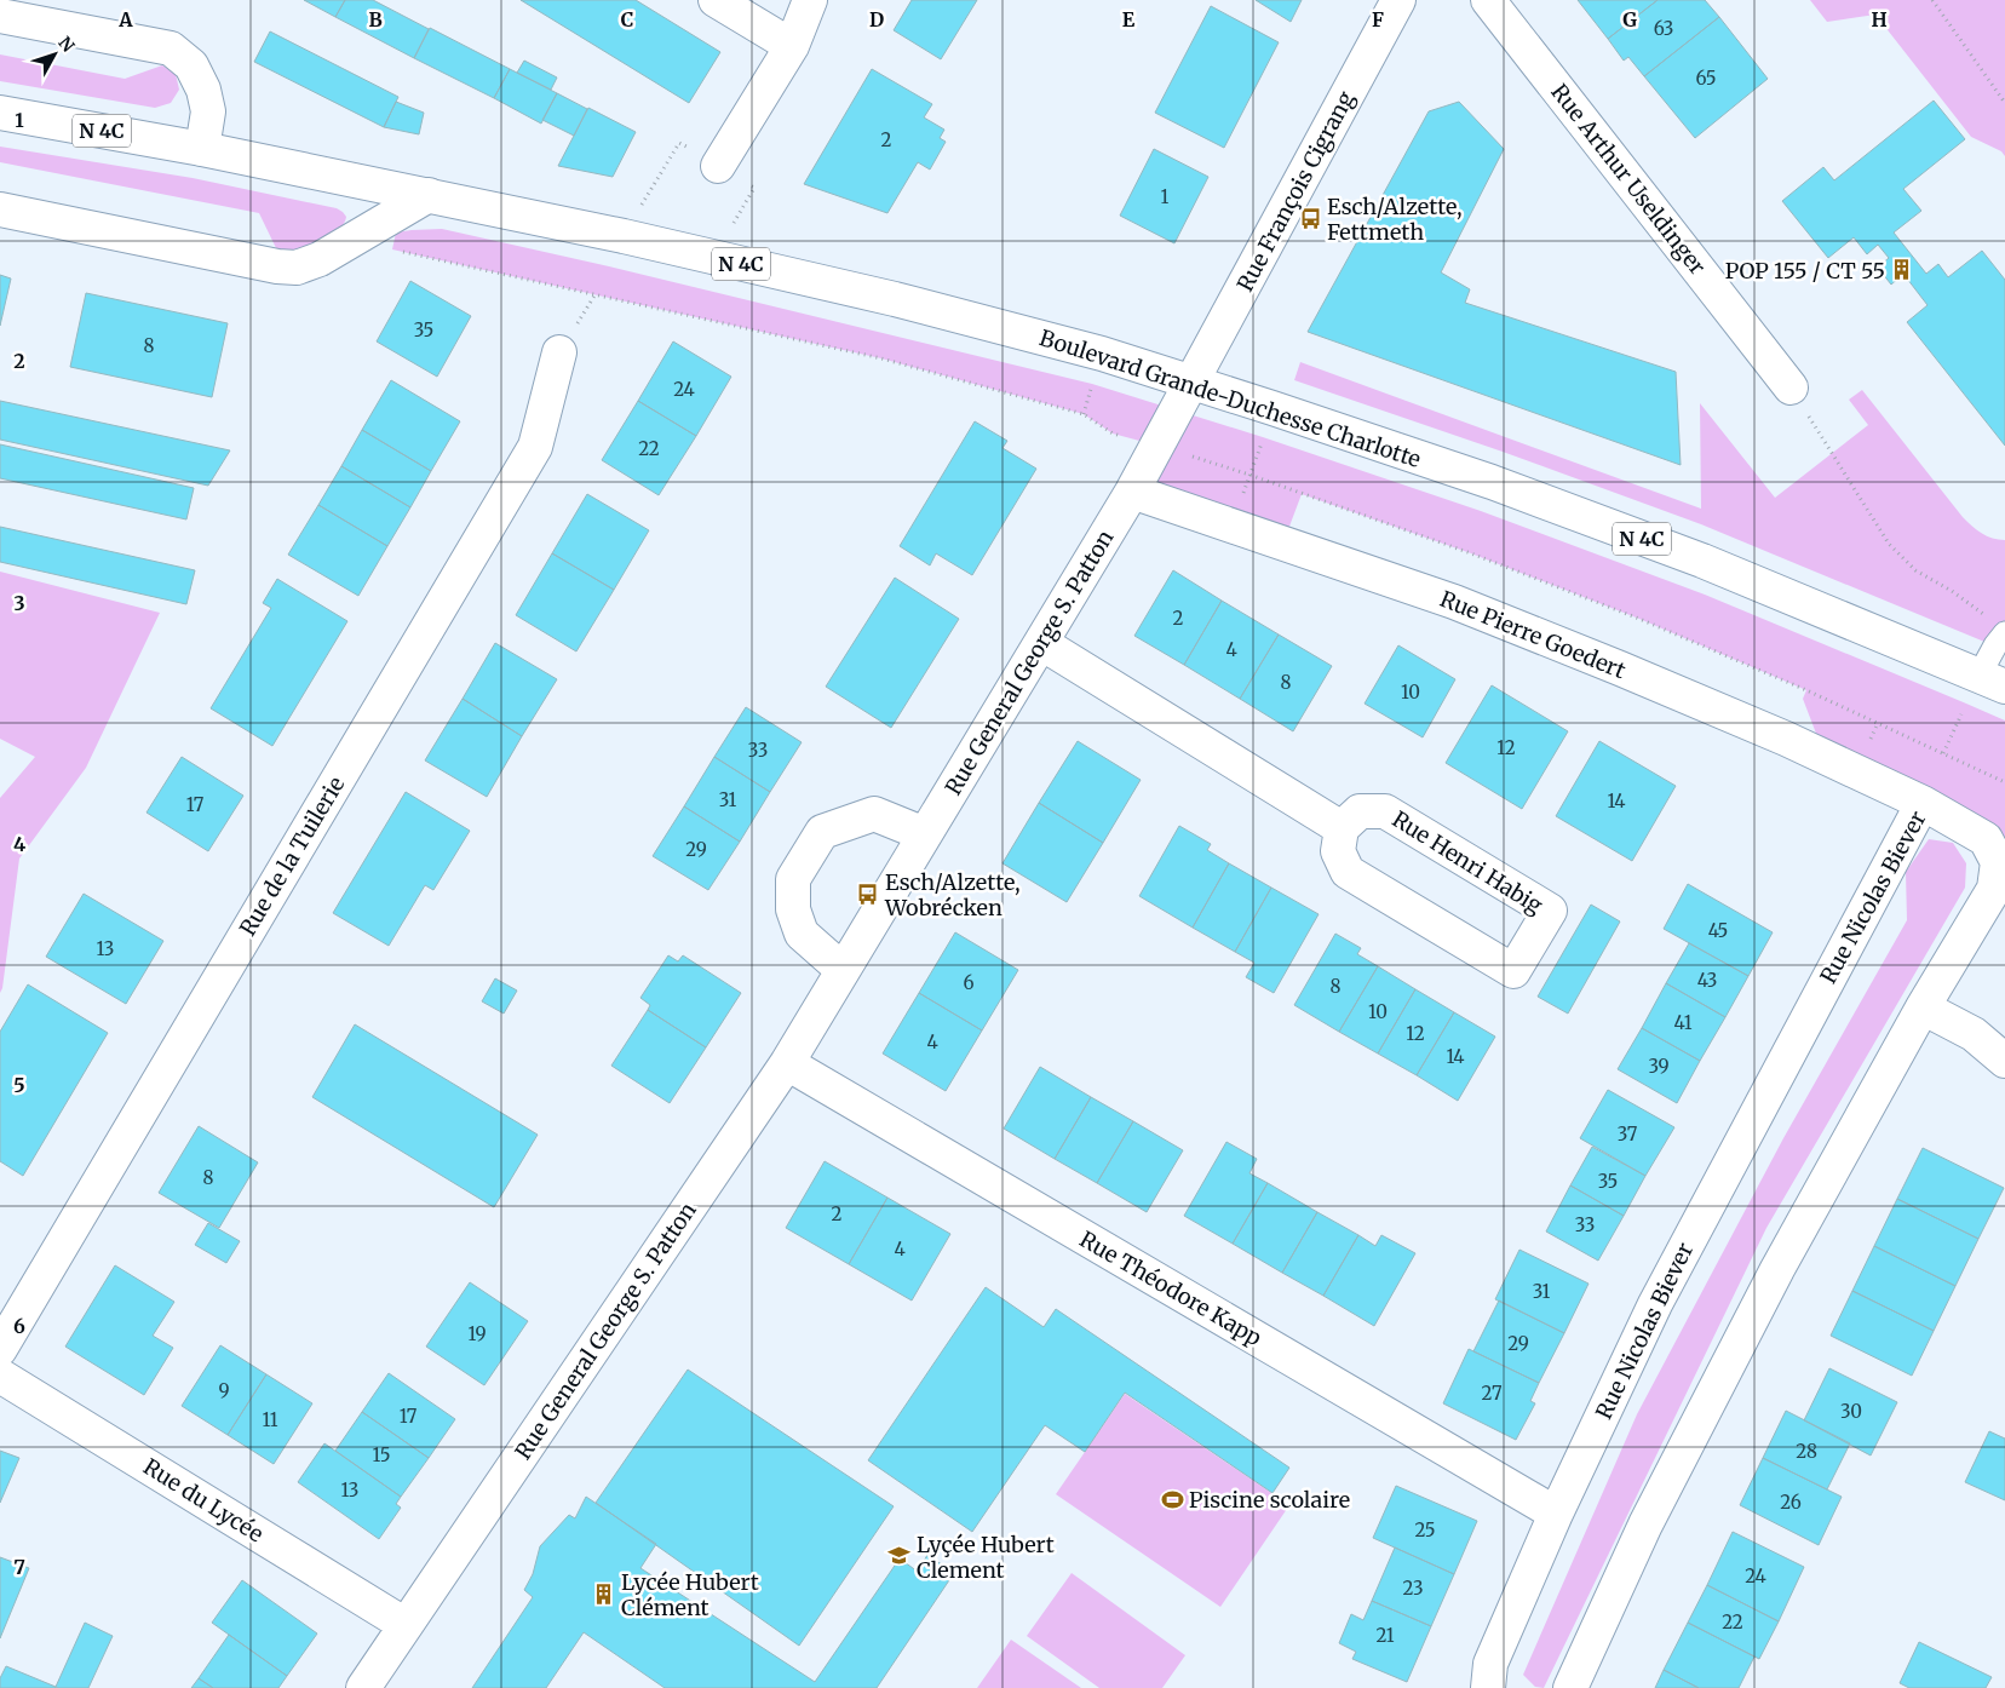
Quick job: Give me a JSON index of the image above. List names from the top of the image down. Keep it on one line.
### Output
{"streets":{"street":["N 4C","Rue Arthur Useldinger","Rue François Cigrang","Boulevard Grande-Duchesse Charlotte","Rue Pierre Goedert","Rue General George S. Patton","Rue de la Tuilerie","Rue Henri Habig","Rue Nicolas Biever","Rue Théodore Kapp","Rue du Lycée"]},"crossings":[["Rue François Cigrang","Boulevard Grande-Duchesse Charlotte"],["Rue François Cigrang","Rue Pierre Goedert"],["Rue François Cigrang","Rue General George S. Patton"],["Rue Pierre Goedert","Rue General George S. Patton"],["Rue Pierre Goedert","Rue Nicolas Biever"],["Rue General George S. Patton","Rue Théodore Kapp"],["Rue General George S. Patton","Rue du Lycée"],["Rue Nicolas Biever","Rue Théodore Kapp"]],"places":{"bus stop":["Esch/Alzette, Fettmeth","Esch/Alzette, Wobrécken"],"building":["POP 155 / CT 55","Lycée Hubert Clément"],"sports":["Piscine scolaire"],"school or university":["Lyçée Hubert Clement"]},"house_numbers":["63","65","2","1","35","8","24","22","2","4","8","10","12","33","31","14","17","29","45","13","43","6","8","10","41","12","4","14","39","37","8","35","2","33","4","31","19","29","9","27","30","17","11","28","15","13","26","25","24","23","22","21"],"north":"top right","grid":{"columns":["A","B","C","D","E","F","G","H"],"rows":["1","2","3","4","5","6","7"]}}
